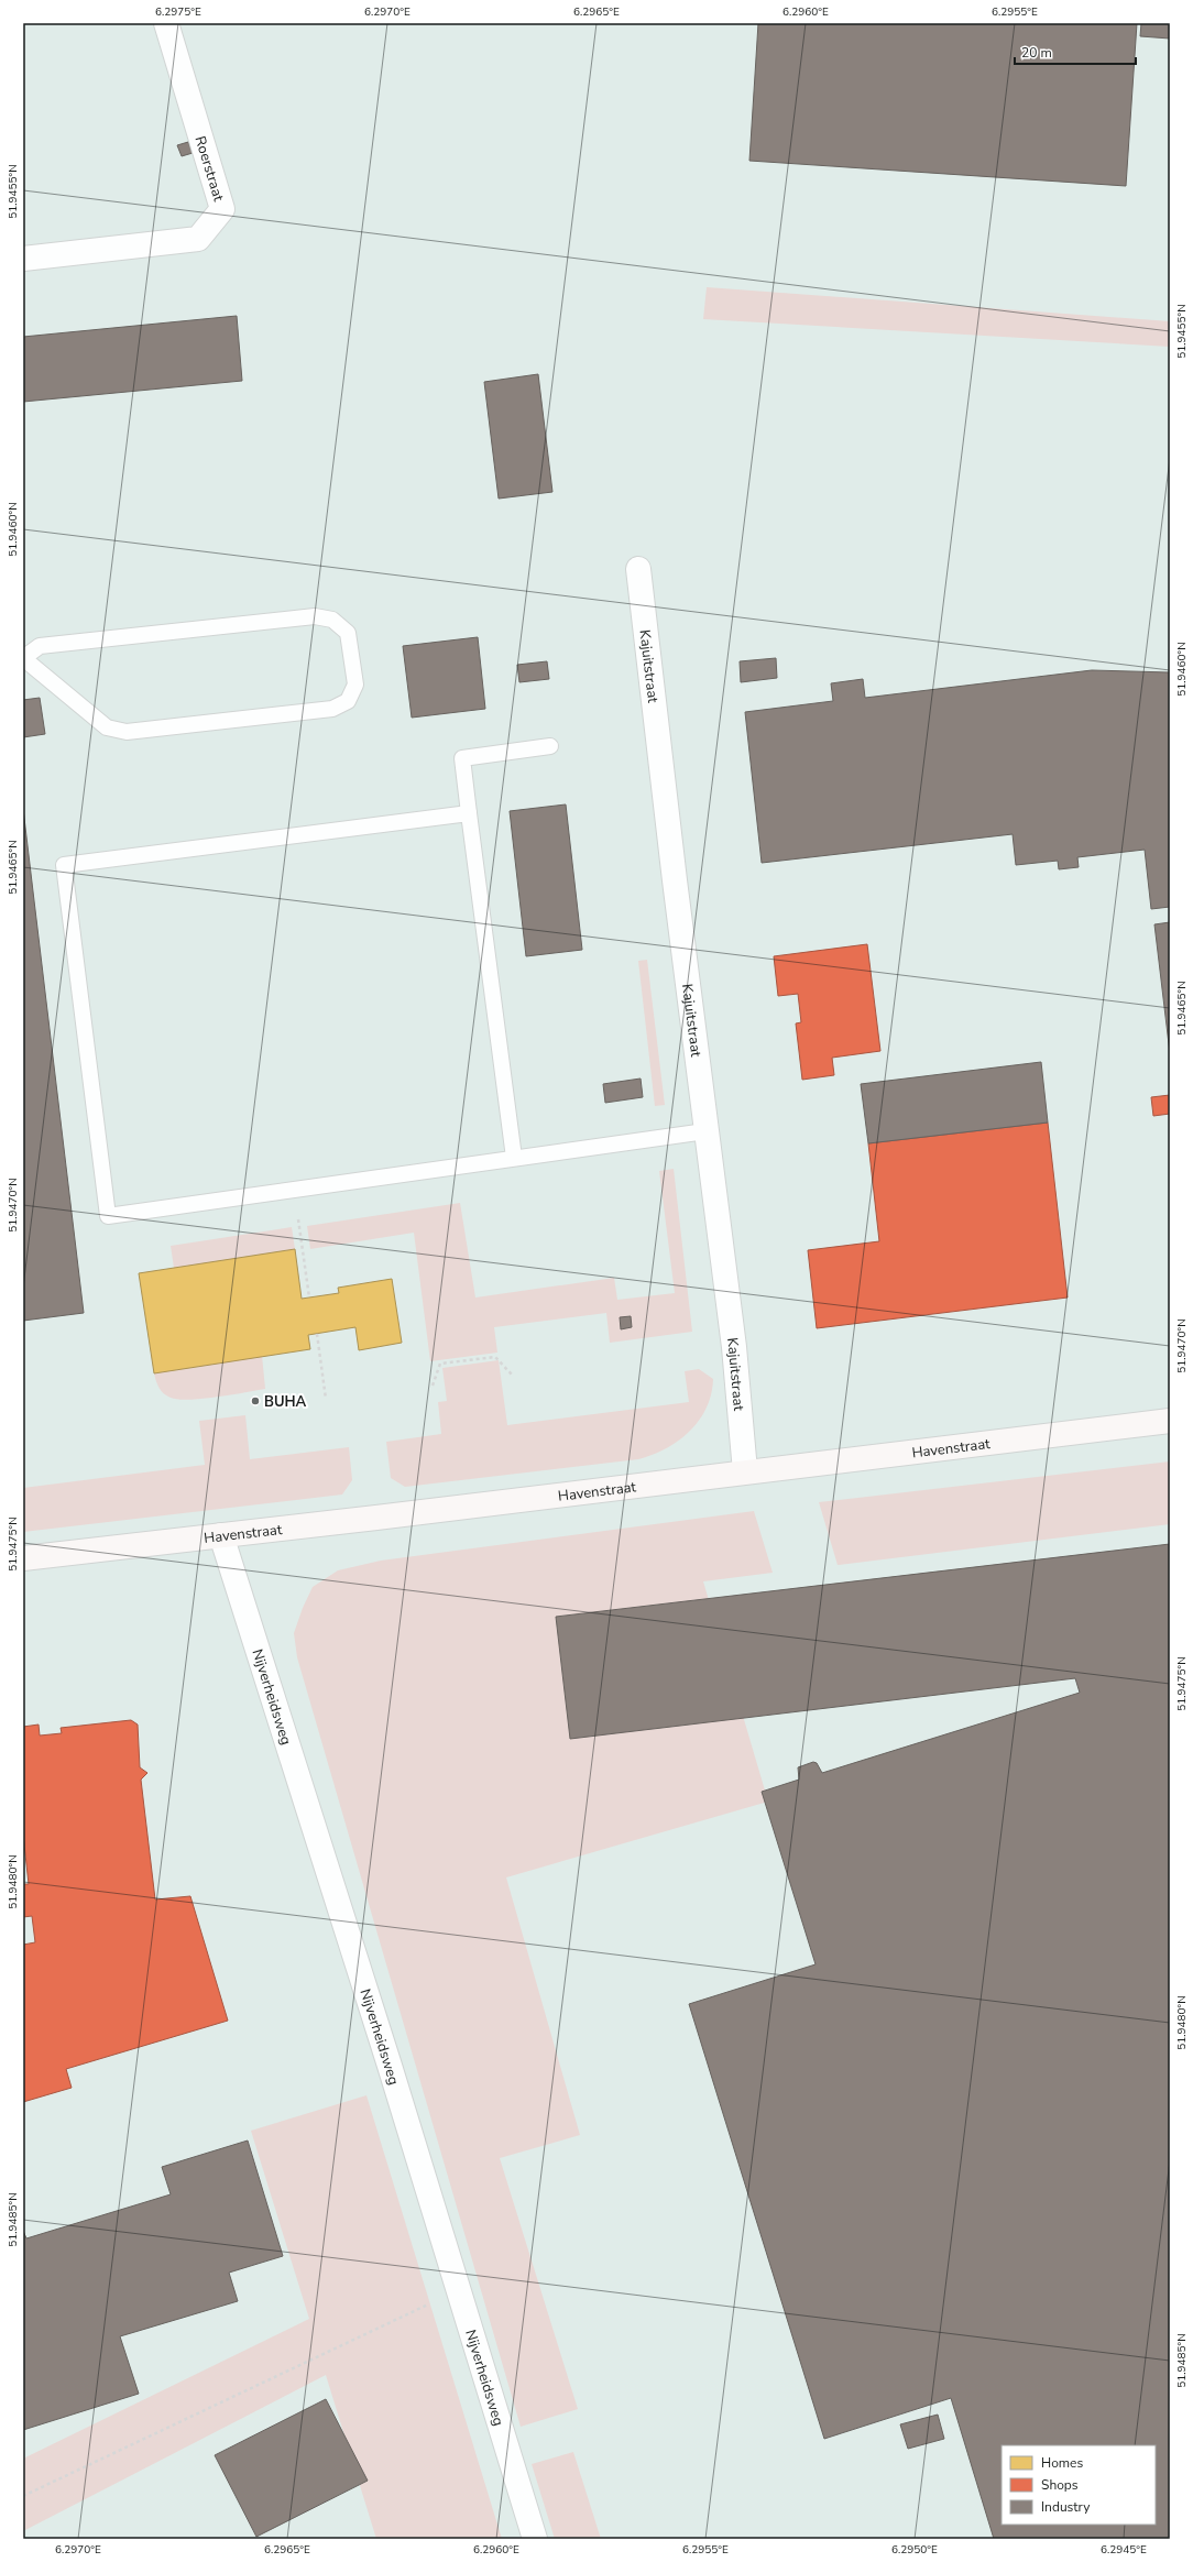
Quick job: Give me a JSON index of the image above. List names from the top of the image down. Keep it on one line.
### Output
{"streets":{"street":["Roerstraat","Kajuitstraat","Havenstraat","Nijverheidsweg"]},"crossings":[["Kajuitstraat","Havenstraat"],["Havenstraat","Nijverheidsweg"]],"places":["BUHA"],"legend":["Homes","Shops","Industry"],"scale_bar":"20 m","coordinates":["6.2975°E","6.2970°E","6.2965°E","6.2960°E","6.2955°E","51.9455°N","51.9460°N","51.9465°N","51.9470°N","51.9475°N","51.9480°N","51.9485°N","6.2950°E","6.2945°E"]}
